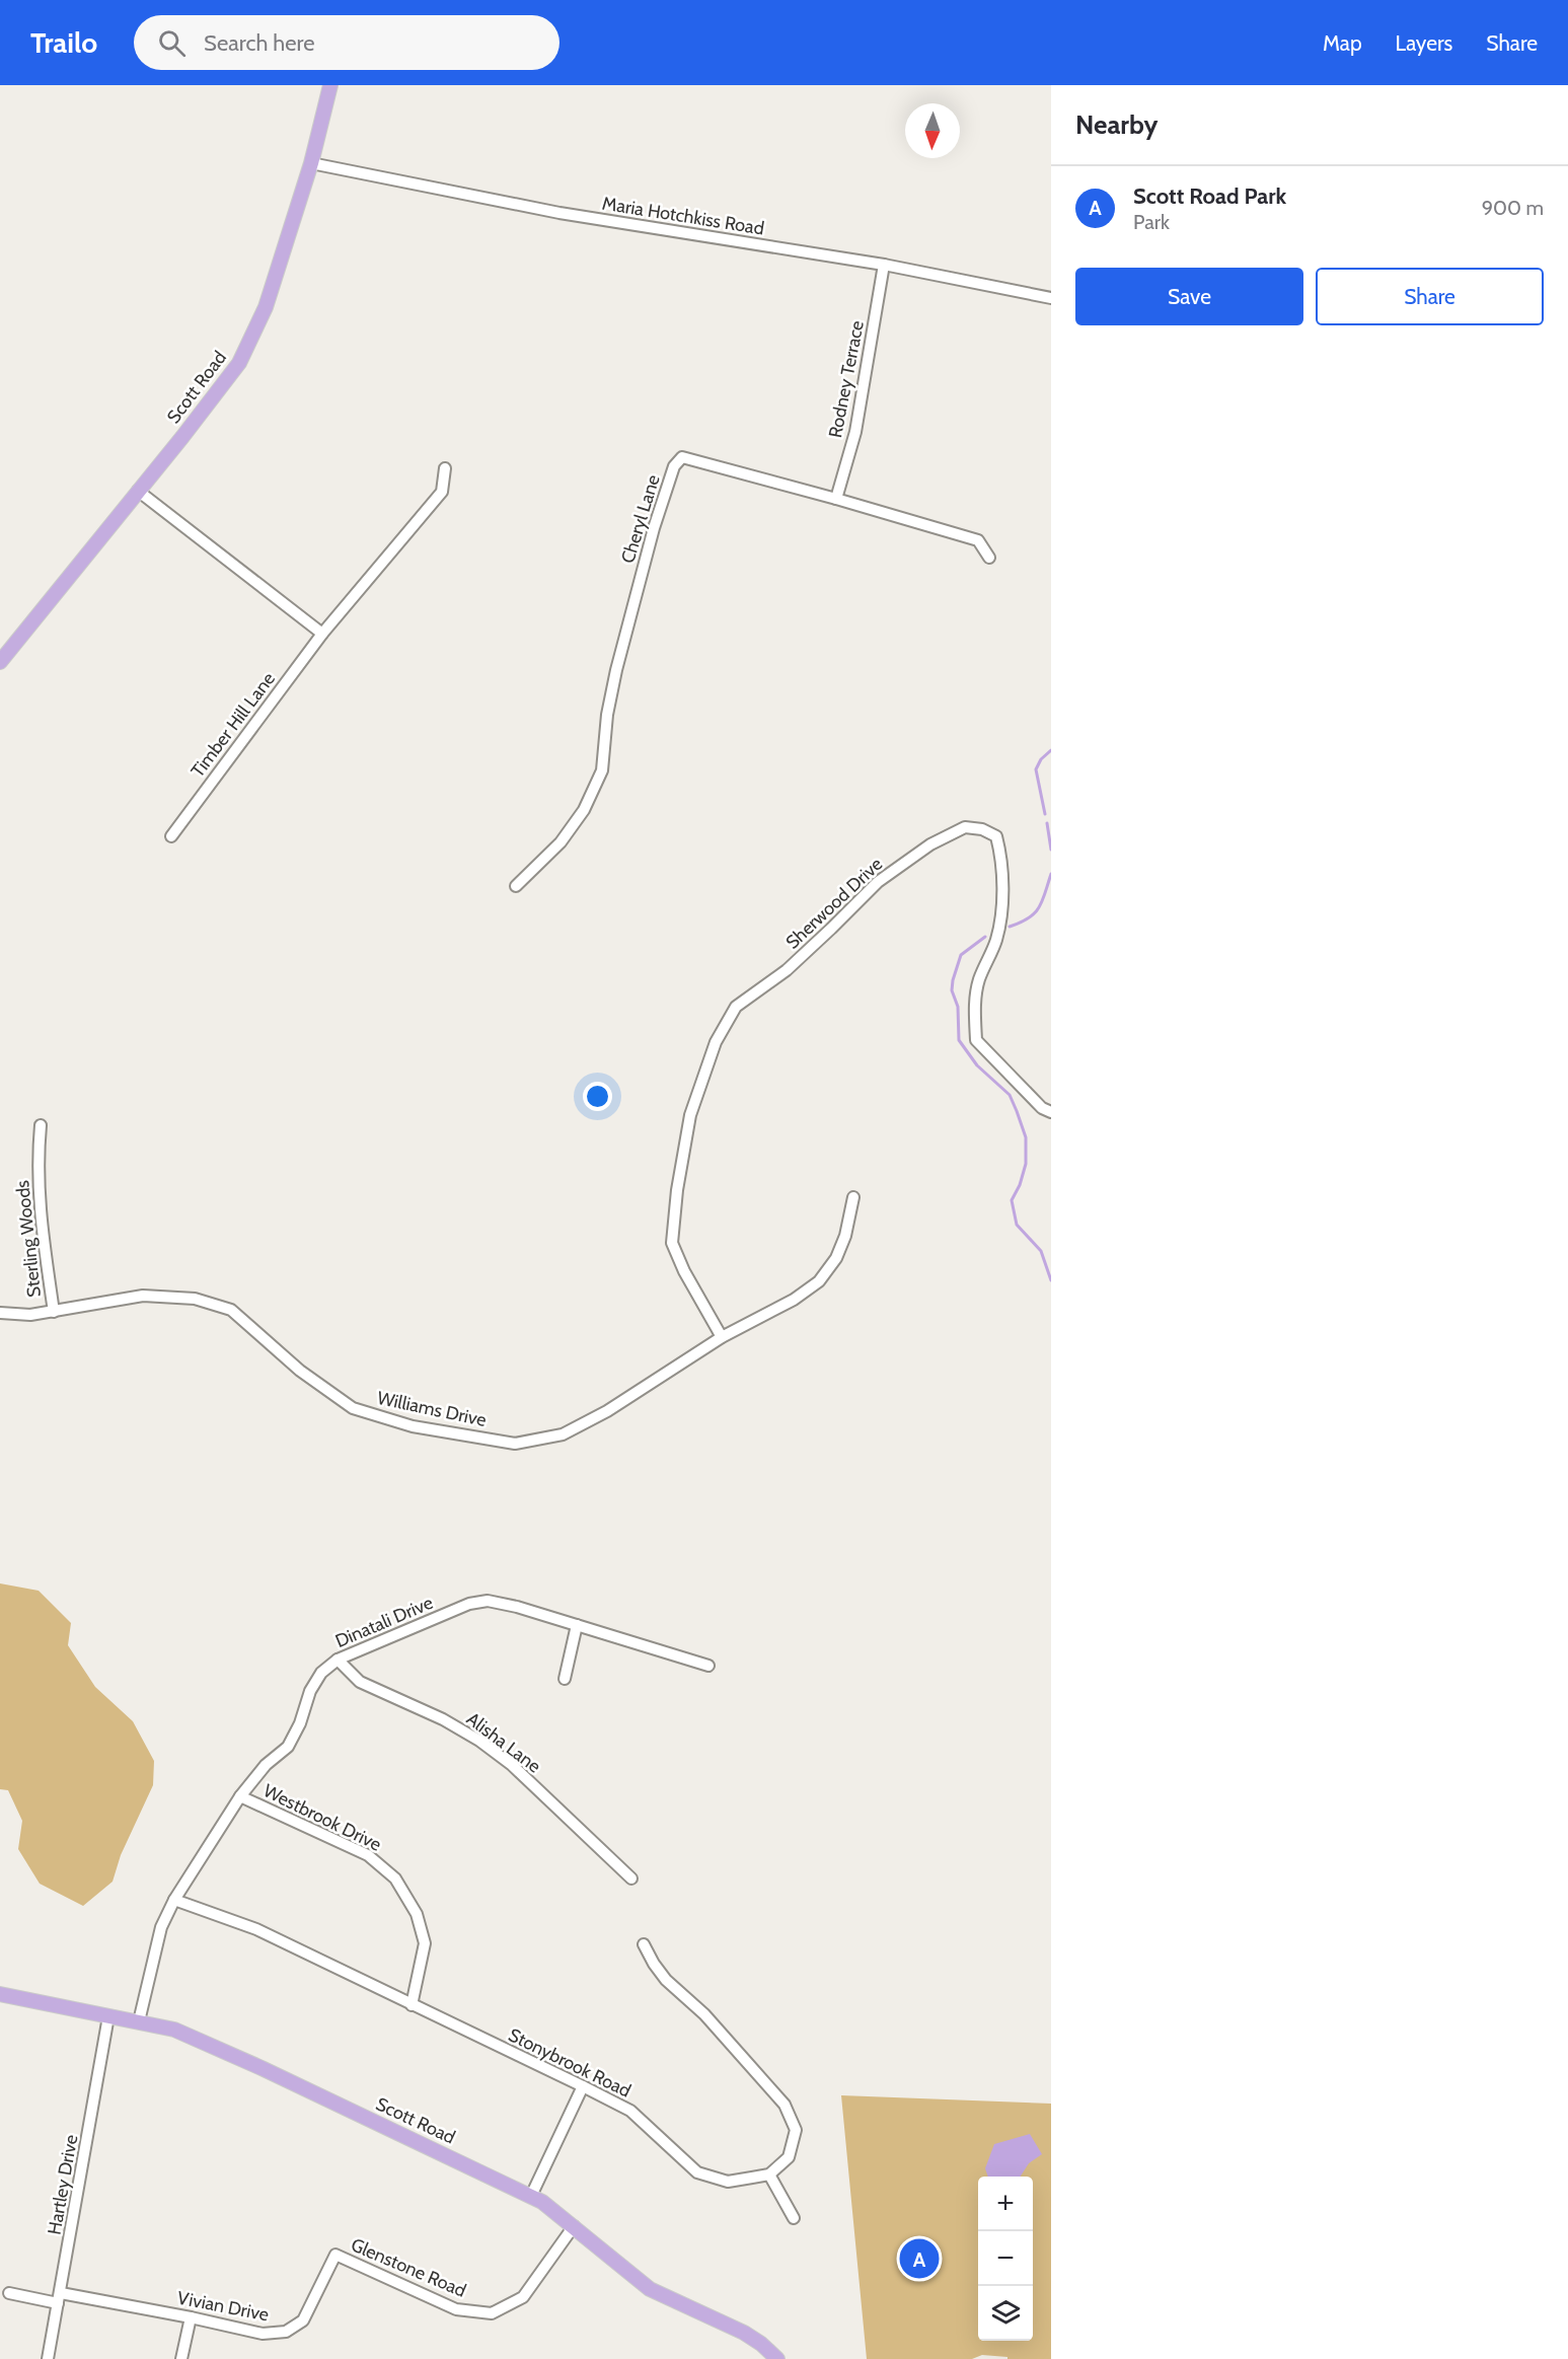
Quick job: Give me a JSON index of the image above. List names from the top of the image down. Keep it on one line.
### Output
{"streets":{"main road":["Scott Road"],"street":["Maria Hotchkiss Road","Rodney Terrace","Cheryl Lane","Timber Hill Lane","Sherwood Drive","Sterling Woods","Williams Drive","Dinatali Drive","Alisha Lane","Westbrook Drive","Stonybrook Road","Hartley Drive","Glenstone Road","Vivian Drive"]},"crossings":[["Maria Hotchkiss Road","Rodney Terrace"],["Maria Hotchkiss Road","Scott Road"],["Rodney Terrace","Cheryl Lane"],["Scott Road","Dinatali Drive"],["Scott Road","Hartley Drive"],["Scott Road","Glenstone Road"],["Sherwood Drive","Williams Drive"],["Sterling Woods","Williams Drive"],["Dinatali Drive","Alisha Lane"],["Dinatali Drive","Westbrook Drive"],["Dinatali Drive","Stonybrook Road"],["Westbrook Drive","Stonybrook Road"],["Hartley Drive","Vivian Drive"],["Glenstone Road","Vivian Drive"]],"north":"bottom","page":{"header":"Trailo","search":"Search here","nav":["Map","Layers","Share"],"heading":"Nearby","list":[{"mark":"A","name":"Scott Road Park","note":"Park","value":"900 m"}],"buttons":["Save","Share"],"map_buttons":["+","−"],"pins":"A"}}
